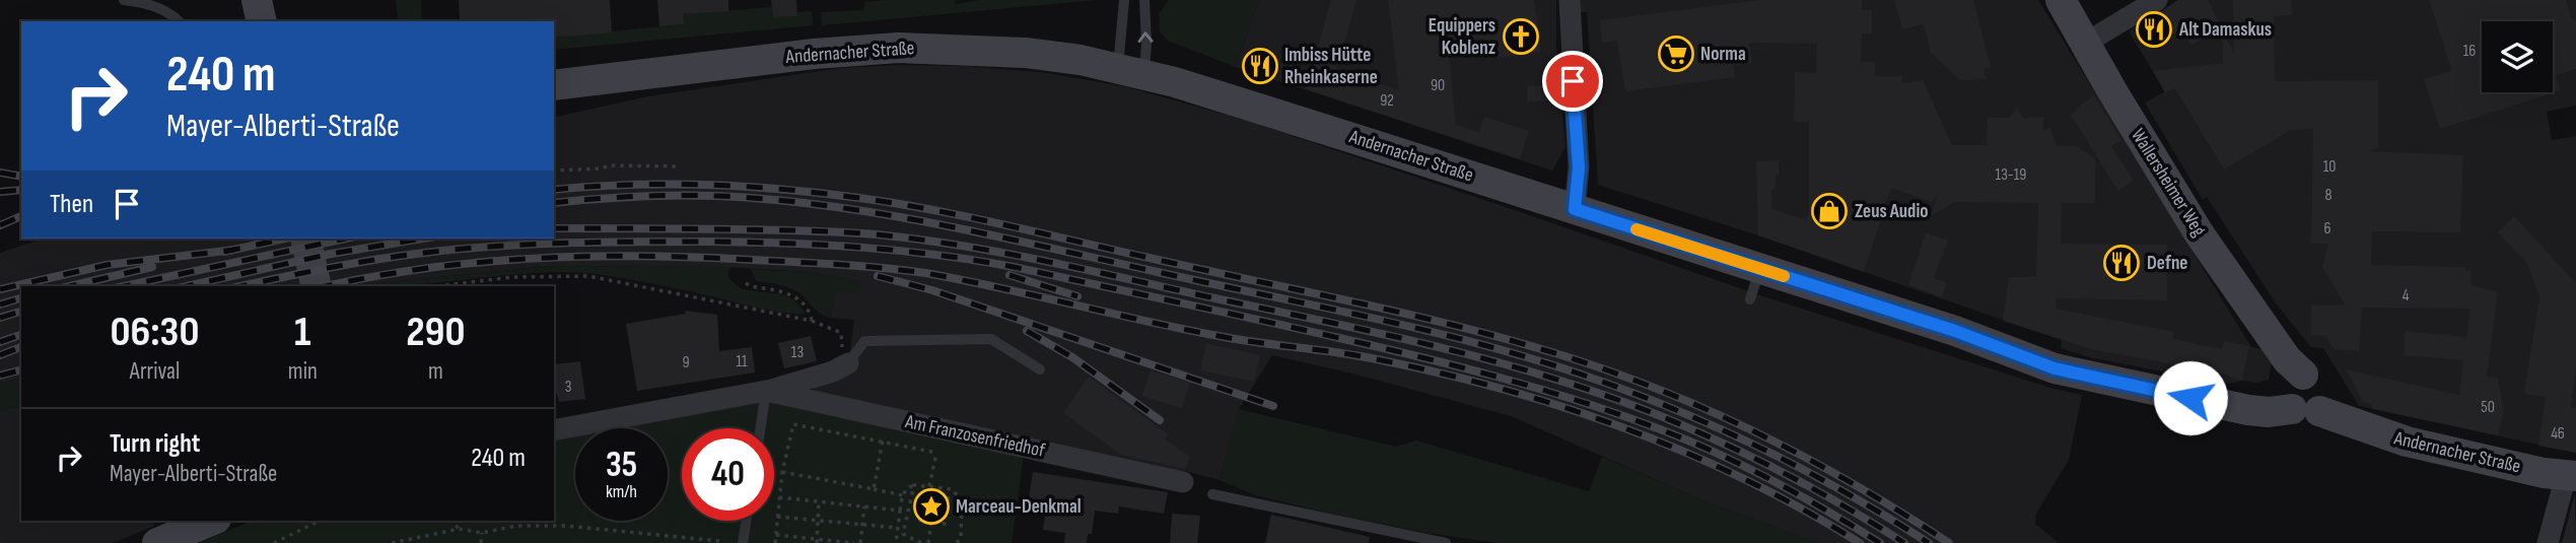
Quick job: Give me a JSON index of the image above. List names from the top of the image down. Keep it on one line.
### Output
{"streets":{"street":["Andernacher Straße","Wallersheimer Weg","Am Franzosenfriedhof"]},"crossings":[["Andernacher Straße","Wallersheimer Weg"]],"places":{"restaurant":["Alt Damaskus","Imbiss Hütte Rheinkaserne","Defne"],"church":["Equippers Koblenz"],"supermarket":["Norma"],"shop":["Zeus Audio"],"place":["Marceau-Denkmal"]},"house_numbers":["16","90","92","10","13-19","8","6","4","13","11","9","3","50","46"],"page":{"turn":["240 m","Mayer-Alberti-Straße"],"then":"Then","eta":["06:30","Arrival","1","min","290","m"],"list":[{"name":"Turn right","note":"Mayer-Alberti-Straße","value":"240 m"}],"speed":"35 km/h","limit":"40"}}
